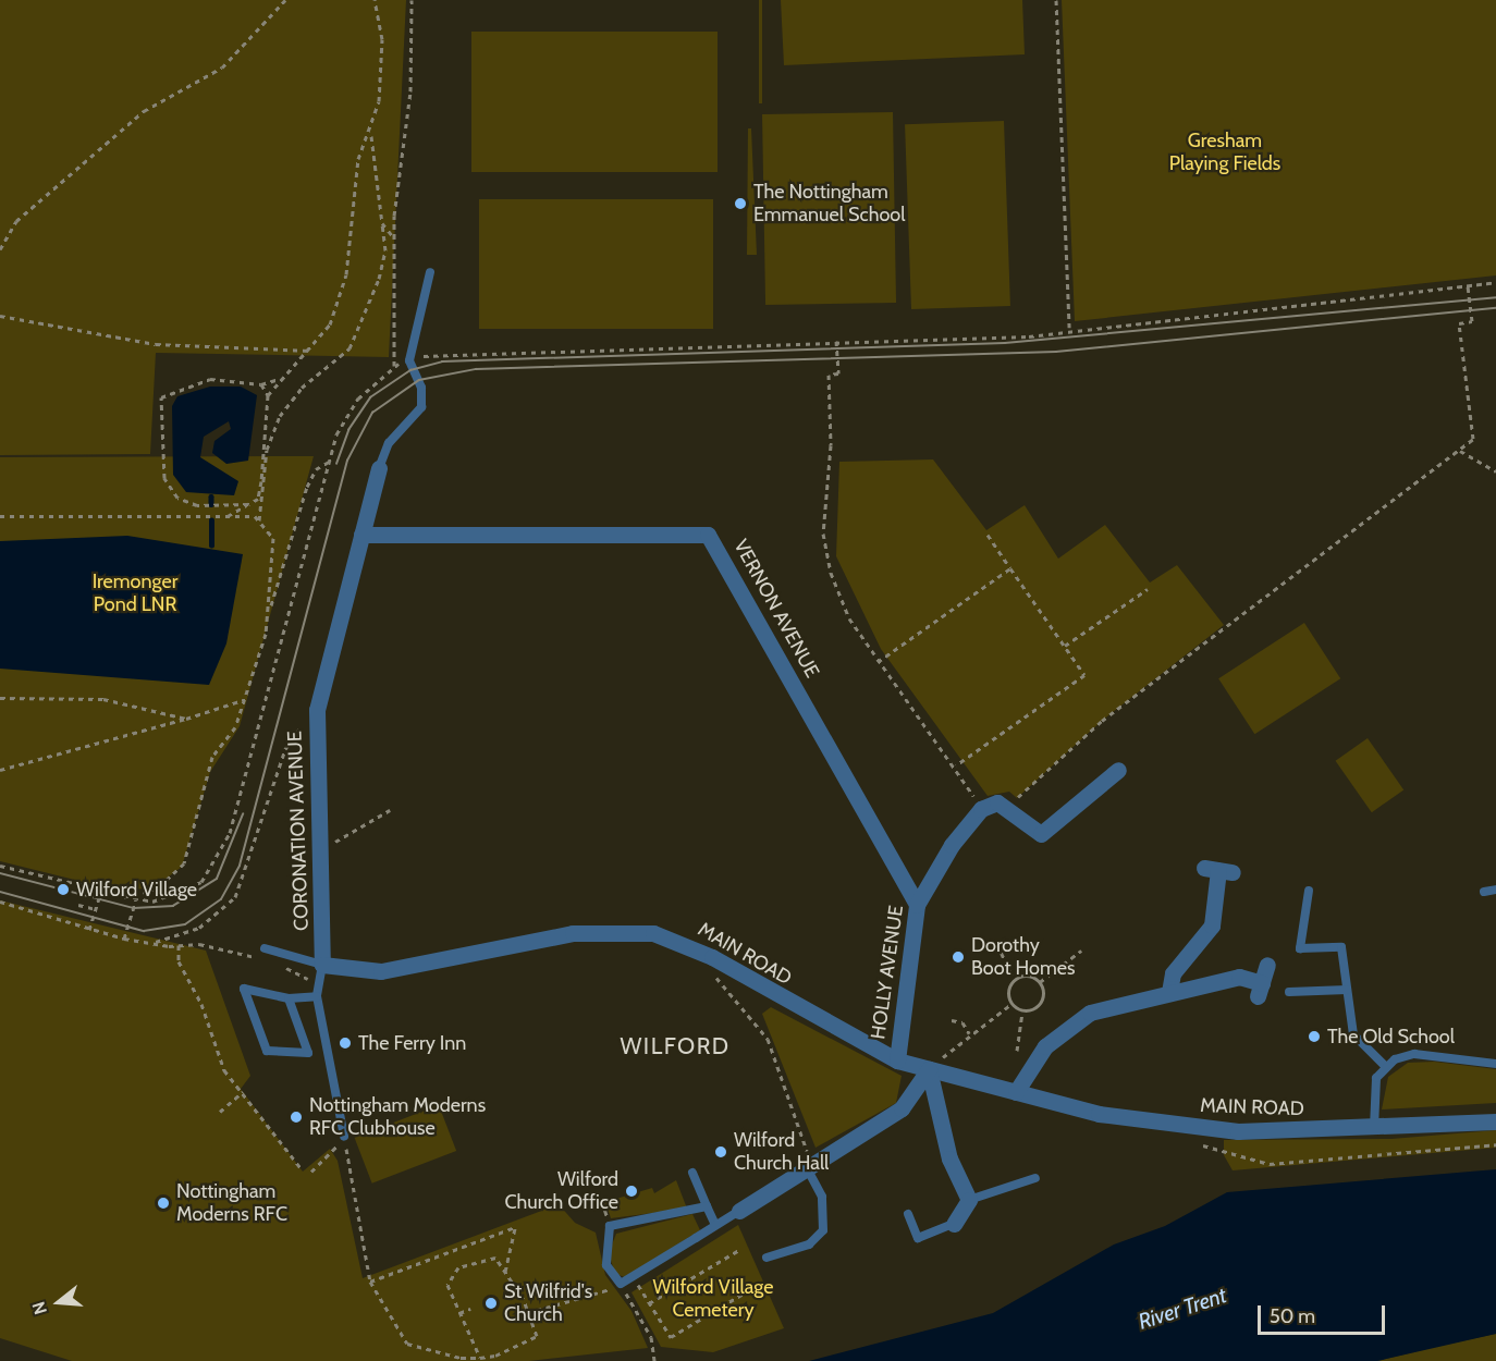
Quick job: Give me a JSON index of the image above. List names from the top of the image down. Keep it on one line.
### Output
{"streets":{"street":["VERNON AVENUE","CORONATION AVENUE","MAIN ROAD","HOLLY AVENUE"]},"crossings":[["VERNON AVENUE","CORONATION AVENUE"],["VERNON AVENUE","HOLLY AVENUE"],["CORONATION AVENUE","MAIN ROAD"],["MAIN ROAD","HOLLY AVENUE"]],"districts":["WILFORD"],"water":["River Trent"],"parks":["Gresham Playing Fields","Iremonger Pond LNR","Wilford Village Cemetery"],"places":["The Nottingham Emmanuel School","Wilford Village","Dorothy Boot Homes","The Old School","The Ferry Inn","Nottingham Moderns RFC Clubhouse","Wilford Church Hall","Wilford Church Office","Nottingham Moderns RFC","St Wilfrid's Church"],"scale_bar":"50 m","north":"left"}
